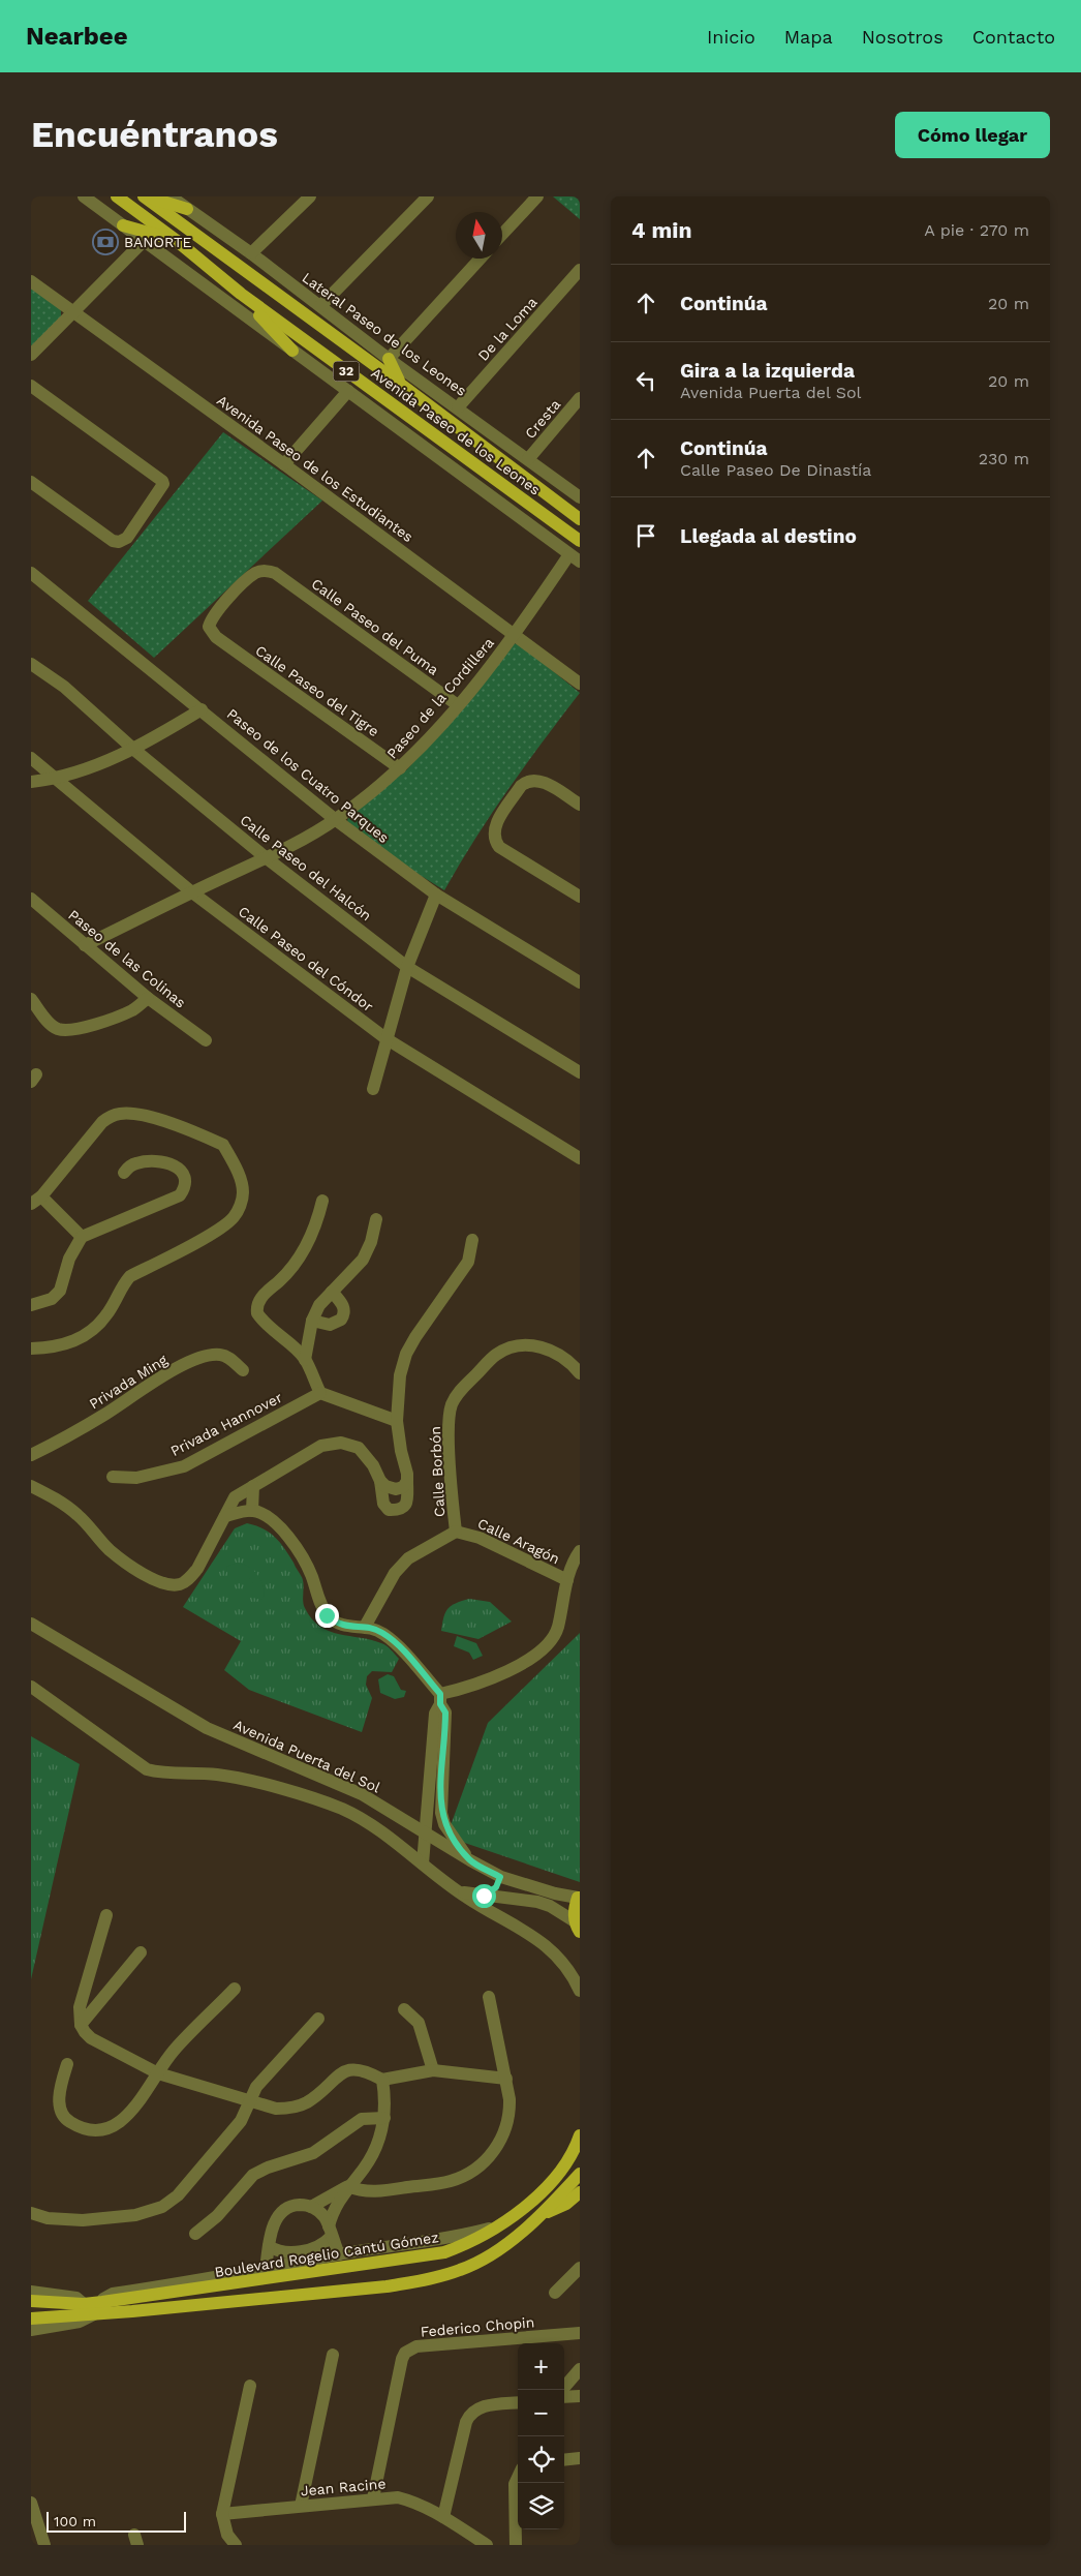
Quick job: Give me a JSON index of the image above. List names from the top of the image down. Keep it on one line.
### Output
{"streets":{"main road":["32","Avenida Paseo de los Leones","Boulevard Rogelio Cantú Gómez"],"street":["De la Loma","Lateral Paseo de los Leones","Cresta","Avenida Paseo de los Estudiantes","Calle Paseo del Puma","Calle Paseo del Tigre","Paseo de la Cordillera","Paseo de los Cuatro Parques","Calle Paseo del Halcón","Paseo de las Colinas","Calle Paseo del Cóndor","Privada Ming","Privada Hannover","Calle Borbón","Calle Aragón","Avenida Puerta del Sol","Federico Chopin","Jean Racine"]},"crossings":[["De la Loma","Lateral Paseo de los Leones"],["Lateral Paseo de los Leones","Cresta"],["Avenida Paseo de los Estudiantes","Paseo de la Cordillera"],["Calle Paseo del Puma","Calle Paseo del Tigre"],["Calle Paseo del Puma","Paseo de la Cordillera"],["Calle Paseo del Tigre","Paseo de la Cordillera"],["Paseo de la Cordillera","Paseo de los Cuatro Parques"],["Paseo de la Cordillera","Calle Paseo del Halcón"],["Paseo de la Cordillera","Paseo de las Colinas"],["Paseo de la Cordillera","Calle Paseo del Cóndor"],["Calle Borbón","Calle Aragón"],["Federico Chopin","Jean Racine"]],"places":{"bank":["BANORTE"]},"scale_bar":"100 m","north":"top","page":{"header":"Nearbee","nav":["Inicio","Mapa","Nosotros","Contacto"],"buttons":"Cómo llegar","title":"Encuéntranos","heading":["4 min","A pie · 270 m"],"list":[["Continúa","20 m"],["Gira a la izquierda","Avenida Puerta del Sol","20 m"],["Continúa","Calle Paseo De Dinastía","230 m"],"Llegada al destino"],"map_buttons":["+","−"],"scale":"100 m"}}
